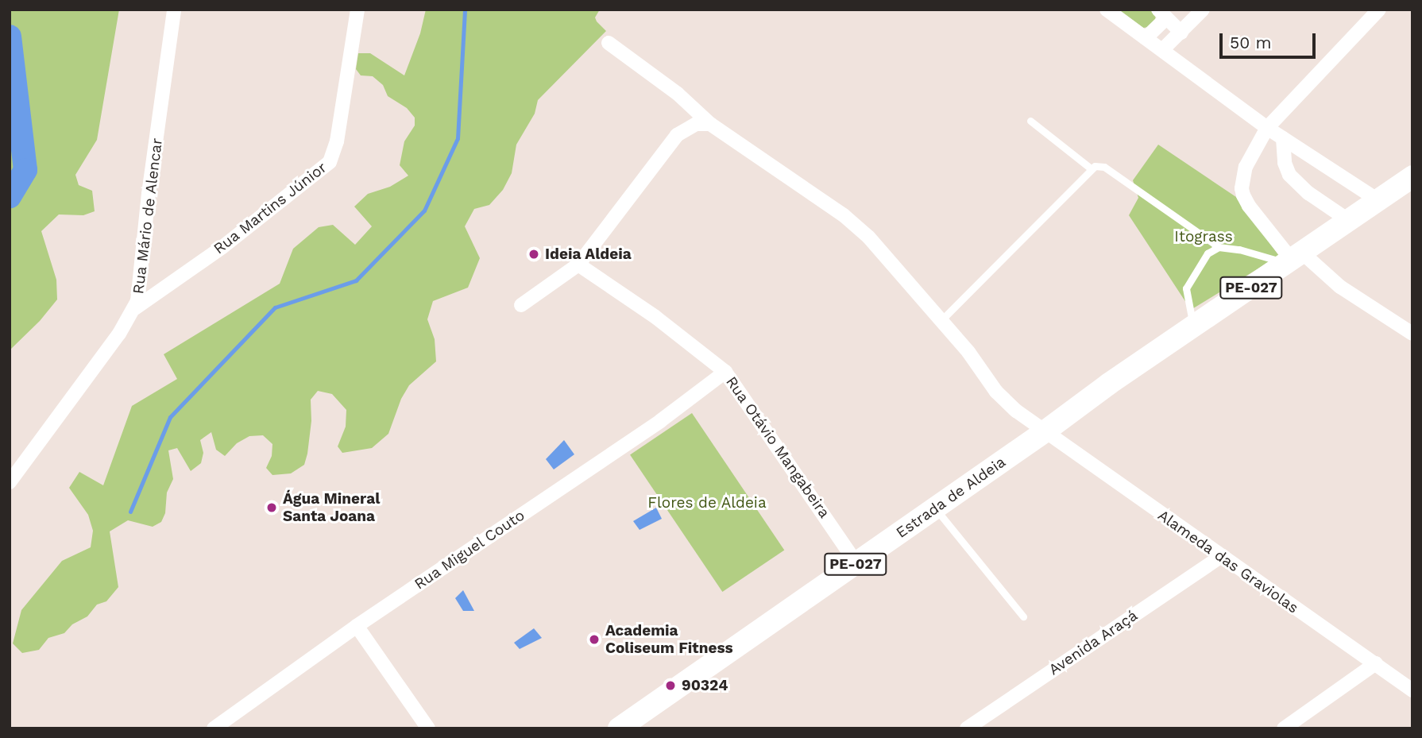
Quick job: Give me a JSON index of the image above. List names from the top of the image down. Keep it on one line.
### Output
{"streets":{"main road":["PE-027","Estrada de Aldeia"],"street":["Rua Martins Júnior","Rua Mário de Alencar","Rua Otávio Mangabeira","Rua Miguel Couto","Alameda das Graviolas","Avenida Araçá"]},"crossings":[["Rua Martins Júnior","Rua Mário de Alencar"],["PE-027","Estrada de Aldeia"],["Rua Otávio Mangabeira","Estrada de Aldeia"],["Rua Otávio Mangabeira","Rua Miguel Couto"],["Estrada de Aldeia","Alameda das Graviolas"],["Alameda das Graviolas","Avenida Araçá"]],"parks":["Itograss","Flores de Aldeia"],"places":["Ideia Aldeia","Água Mineral Santa Joana","Academia Coliseum Fitness","90324"],"scale_bar":"50 m"}
